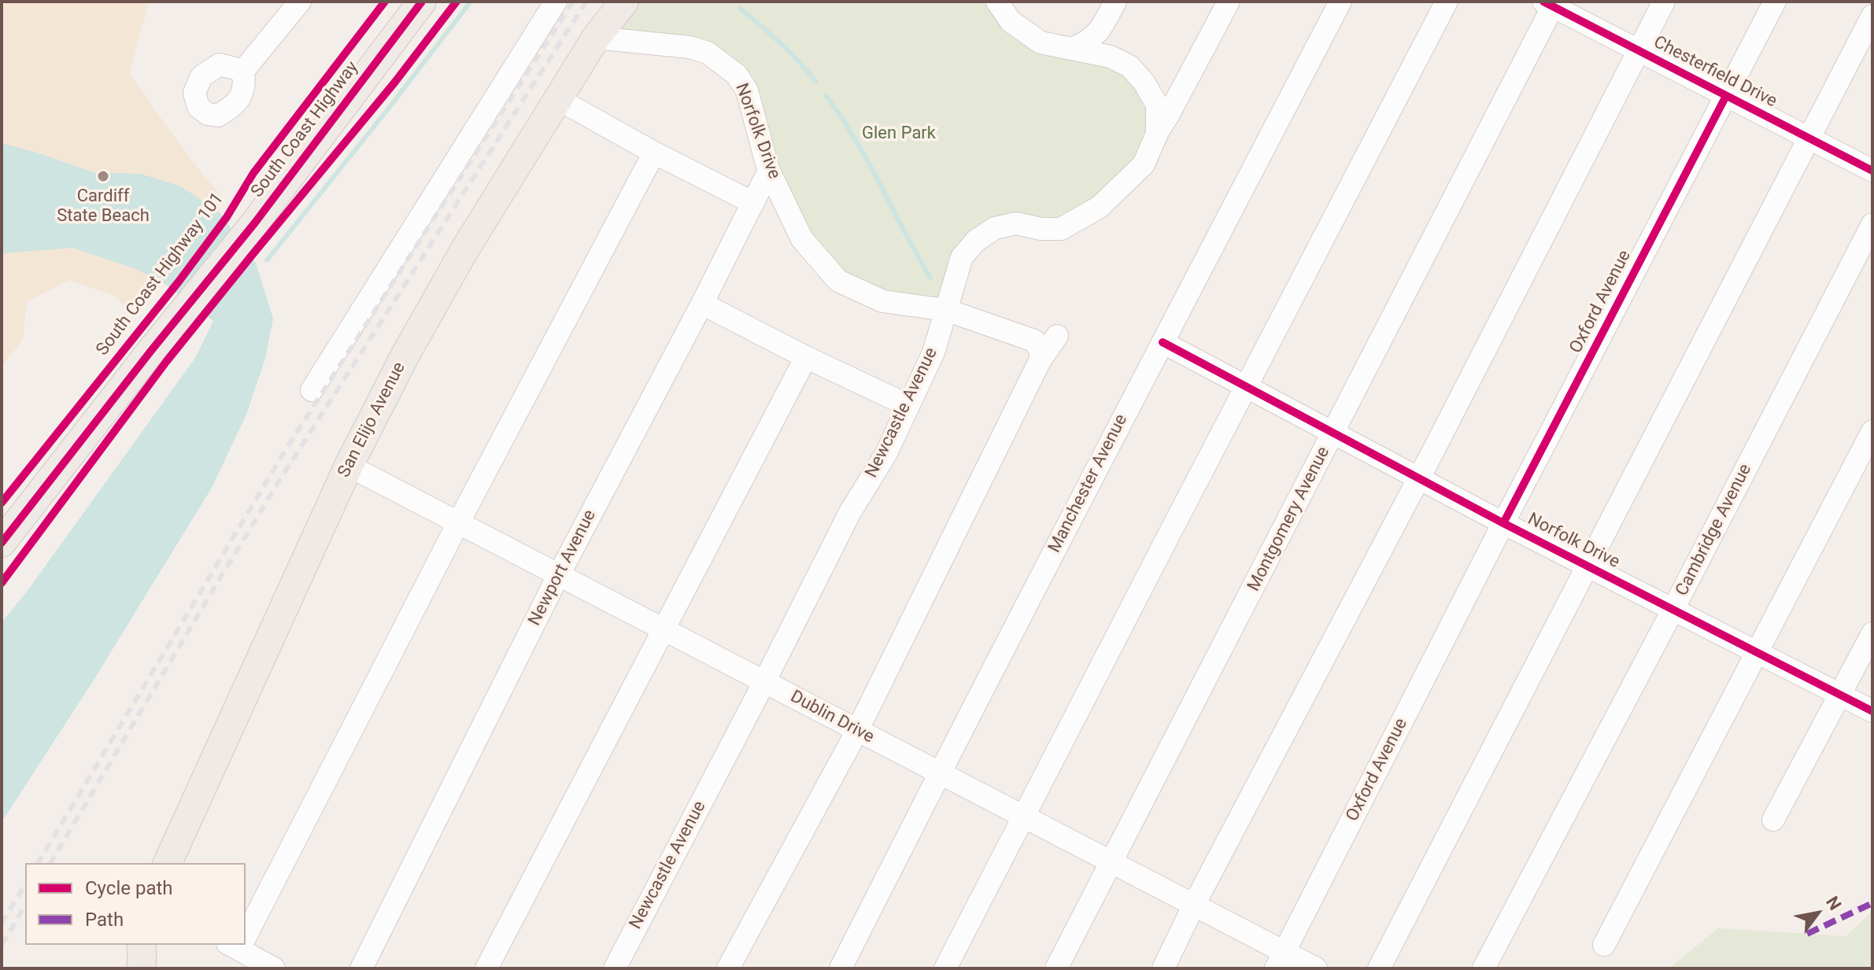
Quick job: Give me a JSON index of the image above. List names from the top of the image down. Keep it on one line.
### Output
{"streets":{"main road":["South Coast Highway","San Elijo Avenue"],"street":["Chesterfield Drive","Norfolk Drive","Oxford Avenue","Newcastle Avenue","Manchester Avenue","Montgomery Avenue","Cambridge Avenue","Newport Avenue","Dublin Drive"],"cycle path":["South Coast Highway 101"]},"crossings":[["Chesterfield Drive","Oxford Avenue"],["Chesterfield Drive","Montgomery Avenue"],["Norfolk Drive","Oxford Avenue"],["Norfolk Drive","Newcastle Avenue"],["Norfolk Drive","San Elijo Avenue"],["Norfolk Drive","Manchester Avenue"],["Norfolk Drive","Montgomery Avenue"],["Norfolk Drive","Cambridge Avenue"],["Norfolk Drive","Newport Avenue"],["Oxford Avenue","Dublin Drive"],["Newcastle Avenue","Dublin Drive"],["San Elijo Avenue","Dublin Drive"],["Manchester Avenue","Dublin Drive"],["Montgomery Avenue","Dublin Drive"],["Newport Avenue","Dublin Drive"]],"parks":["Glen Park"],"places":["Cardiff State Beach"],"legend":["Cycle path","Path"],"north":"top right"}
